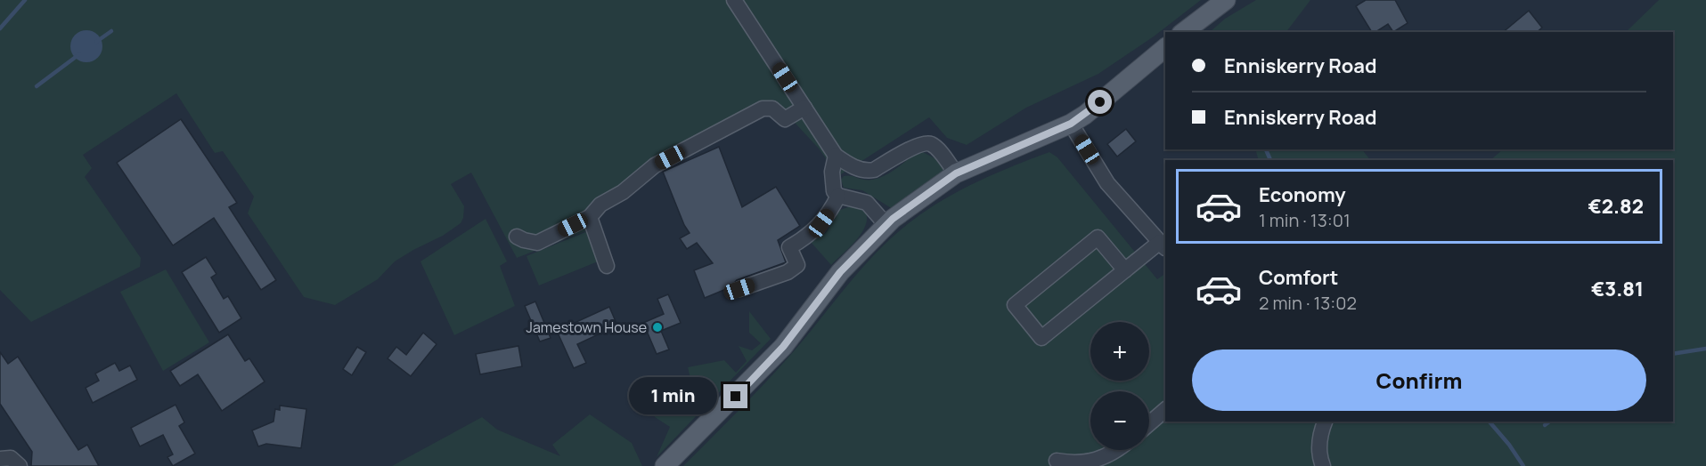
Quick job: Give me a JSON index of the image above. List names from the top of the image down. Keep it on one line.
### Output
{"places":["Jamestown House"],"page":{"banner":["Enniskerry Road","Enniskerry Road"],"list":[{"name":"Economy","note":"1 min · 13:01","value":"€2.82"},{"name":"Comfort","note":"2 min · 13:02","value":"€3.81"}],"map_buttons":["+","−"],"buttons":"Confirm","bubble":"1 min"}}
